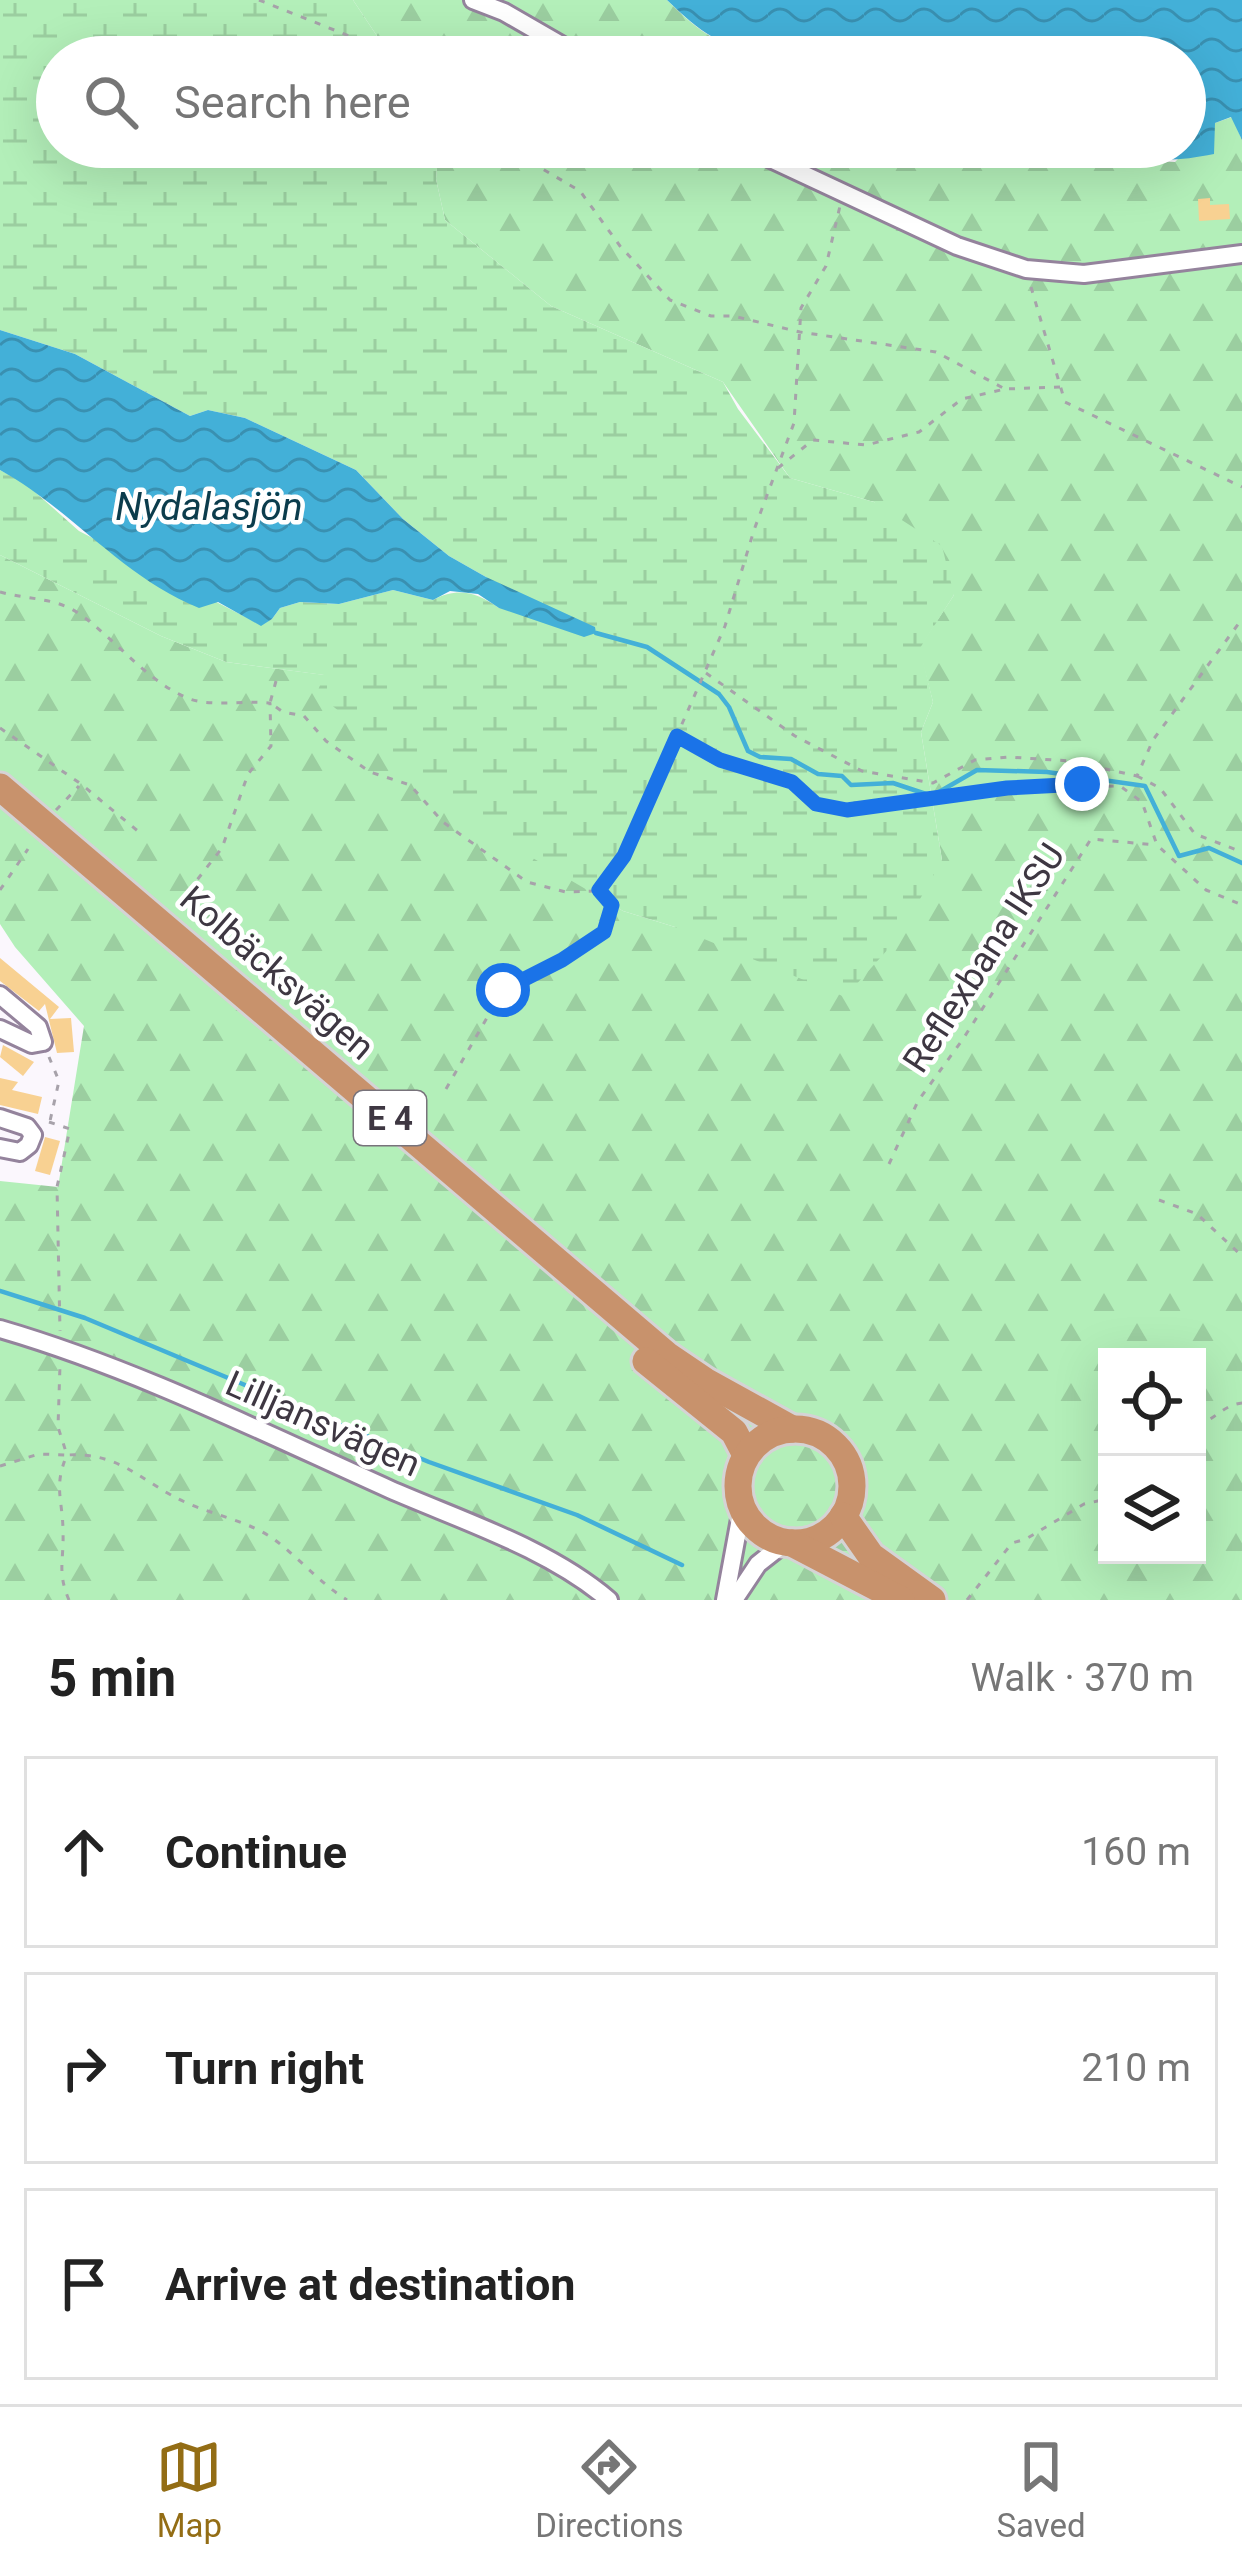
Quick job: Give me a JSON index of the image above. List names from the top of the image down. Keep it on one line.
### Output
{"streets":{"highway":["Kolbäcksvägen","E 4"],"street":["Lilljansvägen"],"path":["Reflexbana IKSU"]},"crossings":[["Kolbäcksvägen","E 4"]],"water":["Nydalasjön"],"page":{"search":"Search here","heading":["5 min","Walk · 370 m"],"list":[["Continue","160 m"],["Turn right","210 m"],"Arrive at destination"],"nav":["Map","Directions","Saved"]}}
